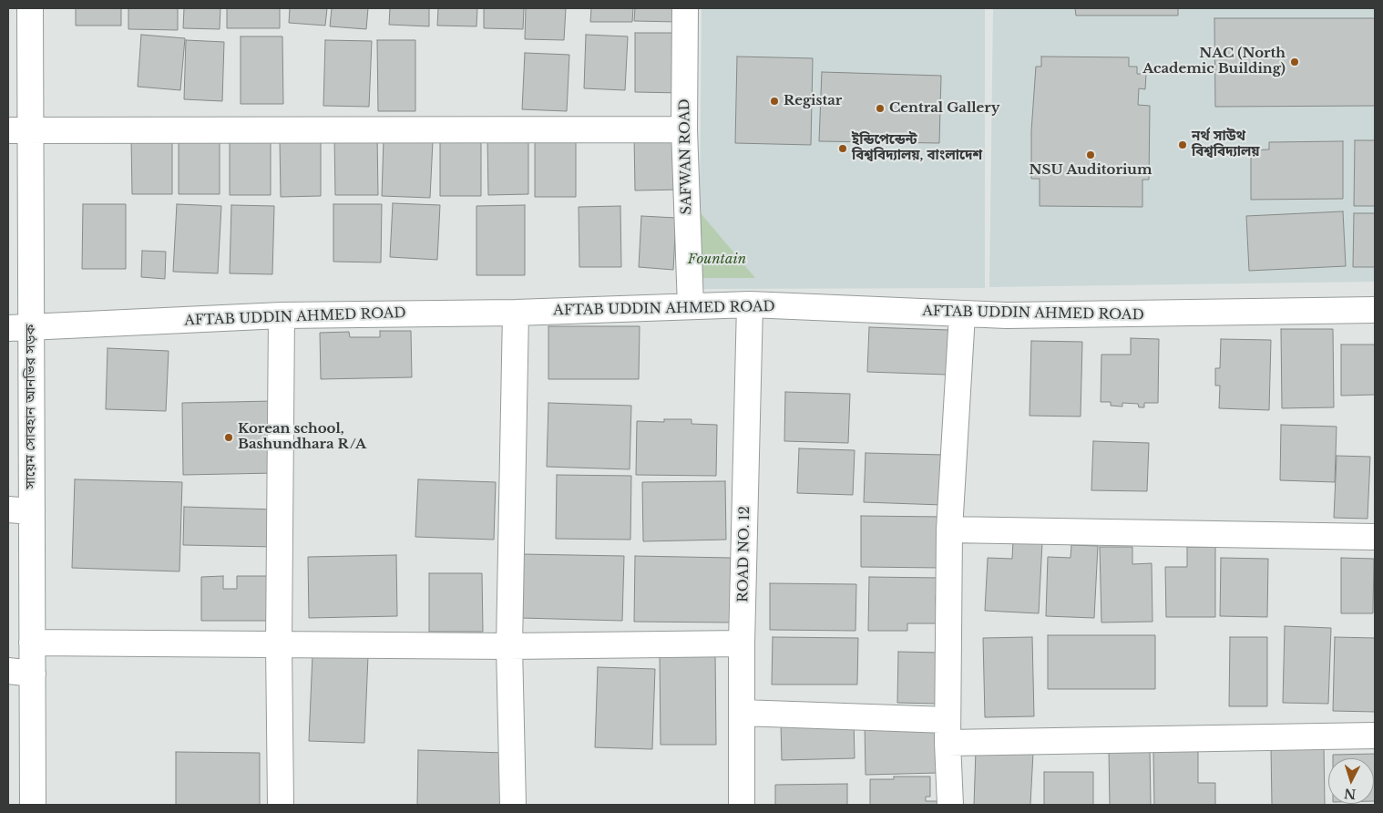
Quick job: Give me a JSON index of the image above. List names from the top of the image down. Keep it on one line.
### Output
{"streets":{"street":["SAFWAN ROAD","AFTAB UDDIN AHMED ROAD","সায়েম সোবহান আনভির সড়ক","ROAD NO. 12"]},"crossings":[["SAFWAN ROAD","AFTAB UDDIN AHMED ROAD"],["AFTAB UDDIN AHMED ROAD","সায়েম সোবহান আনভির সড়ক"],["AFTAB UDDIN AHMED ROAD","ROAD NO. 12"]],"parks":["Fountain"],"places":["NAC (North Academic Building)","Registar","Central Gallery","নর্থ সাউথ বিশ্ববিদ্যালয়","ইন্ডিপেন্ডেন্ট বিশ্ববিদ্যালয়, বাংলাদেশ","NSU Auditorium","Korean school, Bashundhara R/A"],"north":"bottom"}
